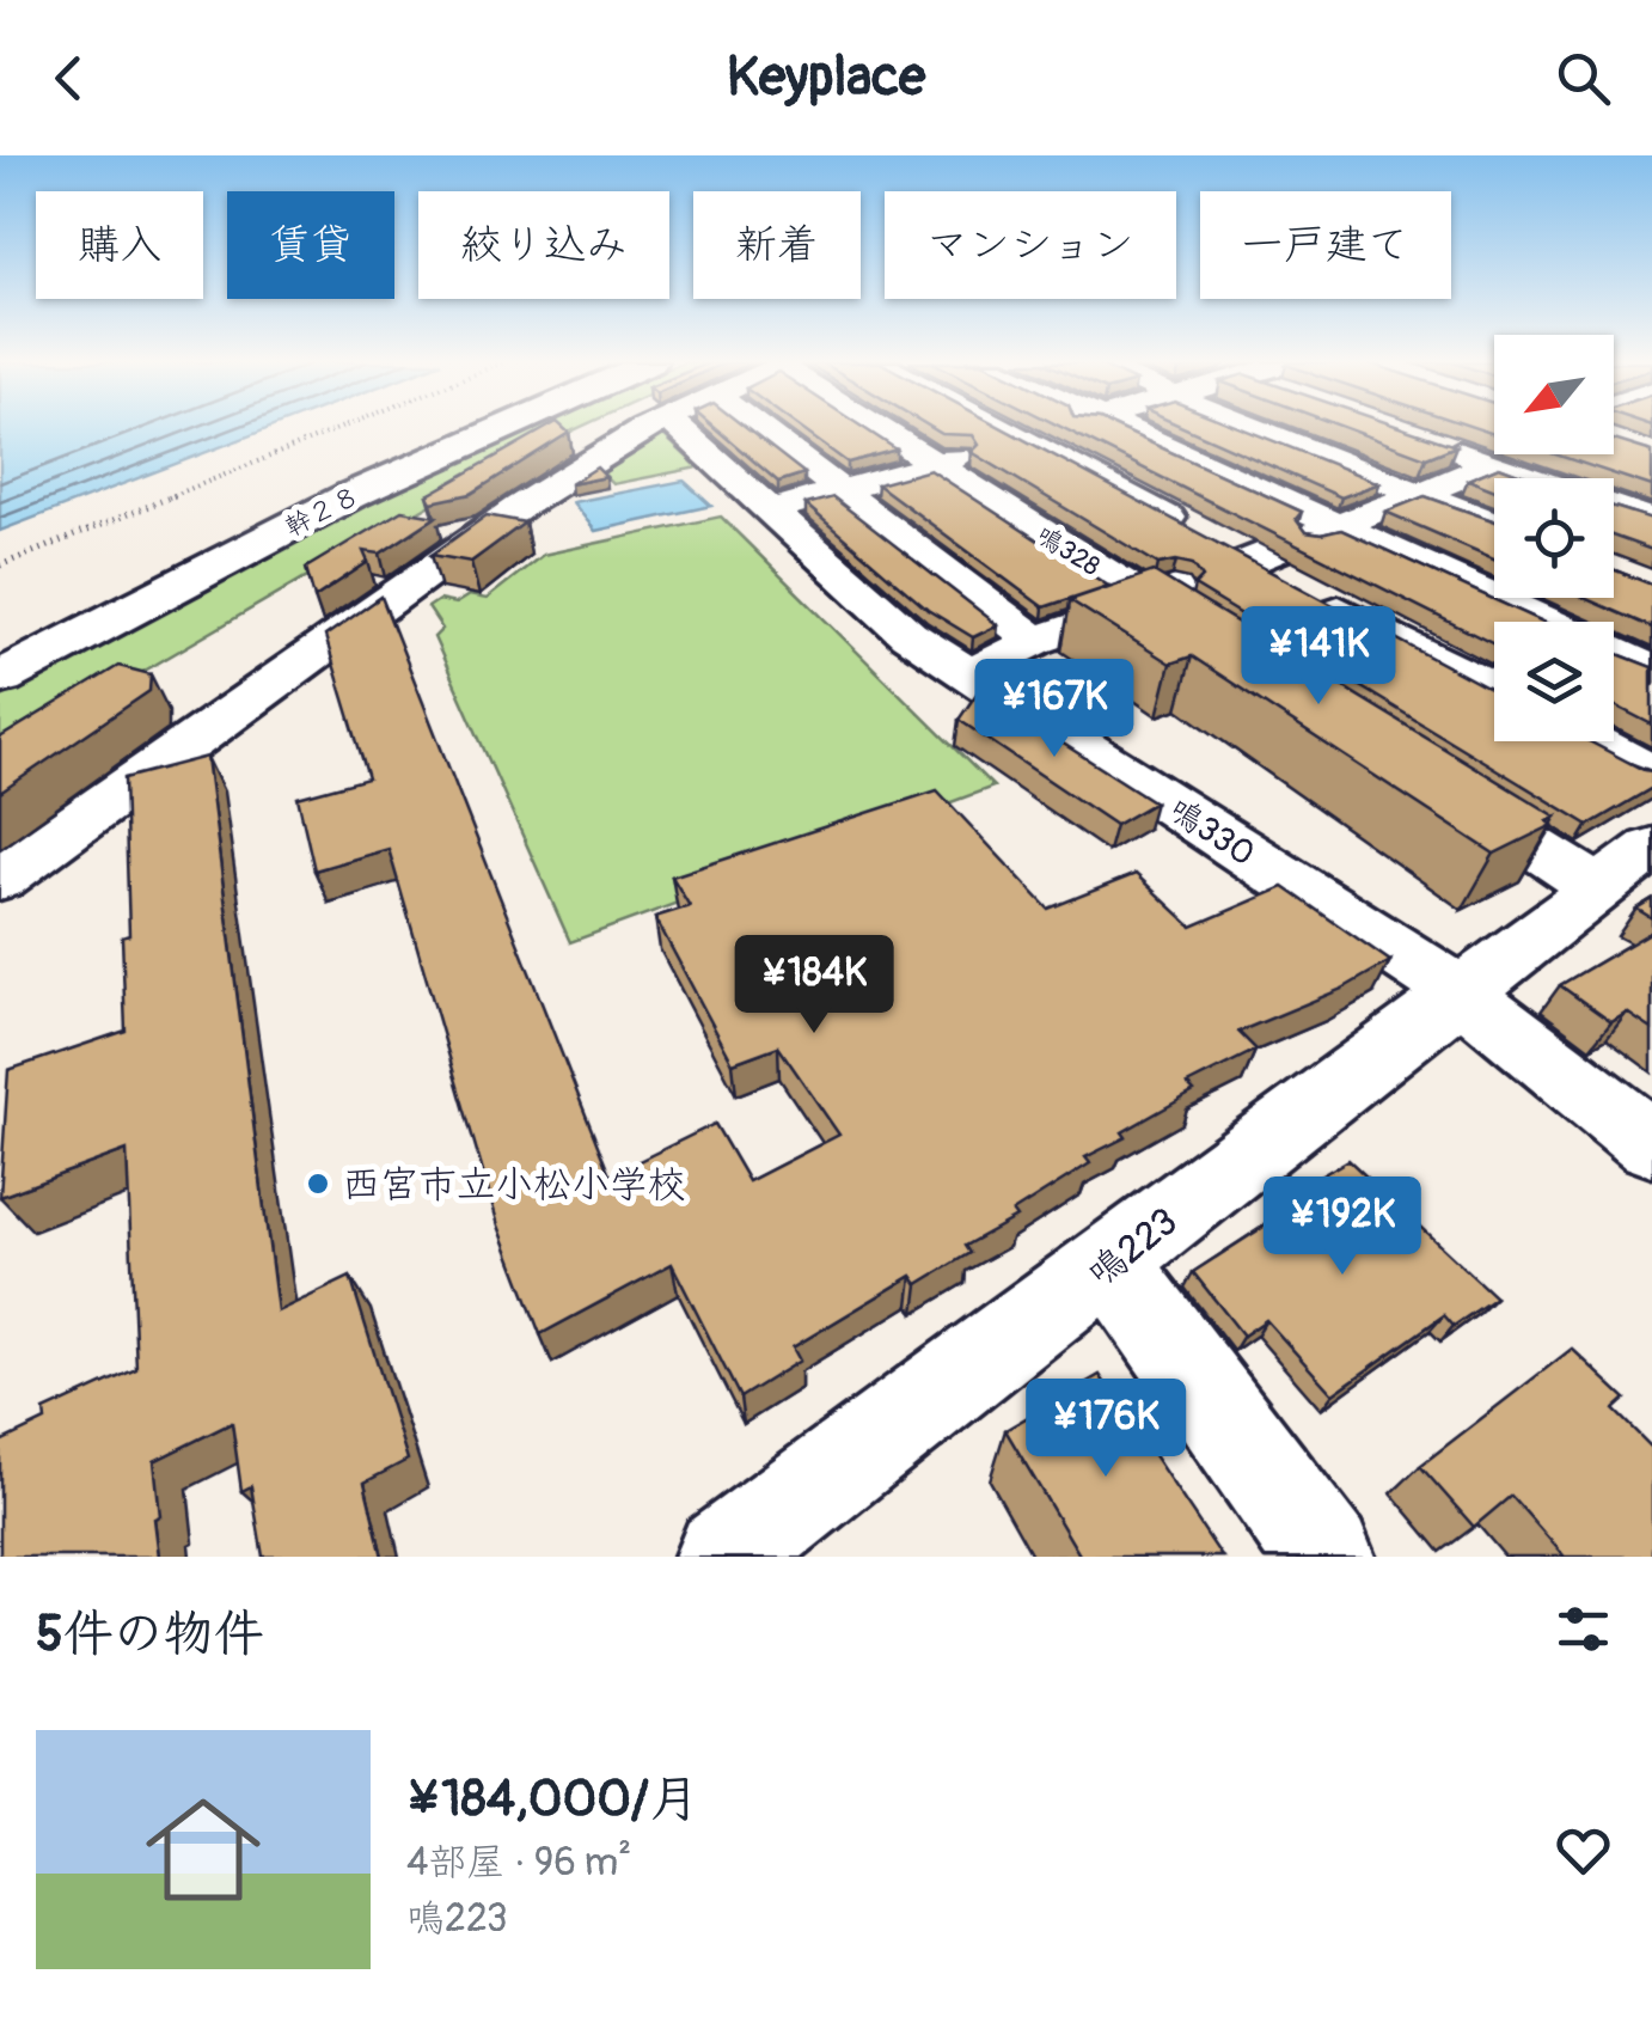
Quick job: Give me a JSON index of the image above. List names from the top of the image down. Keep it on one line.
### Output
{"streets":{"street":["幹２８","鳴328","鳴330","鳴223"]},"crossings":[["鳴330","鳴223"]],"places":["西宮市立小松小学校"],"north":"bottom left","page":{"header":"Keyplace","chip":["購入","賃貸","絞り込み","新着","マンション","一戸建て"],"price":["¥141K","¥167K","¥184K","¥192K","¥176K"],"heading":"5件の物件","list":[{"name":"¥184,000/月","note":"4部屋 · 96 m² · 鳴223"}]}}
